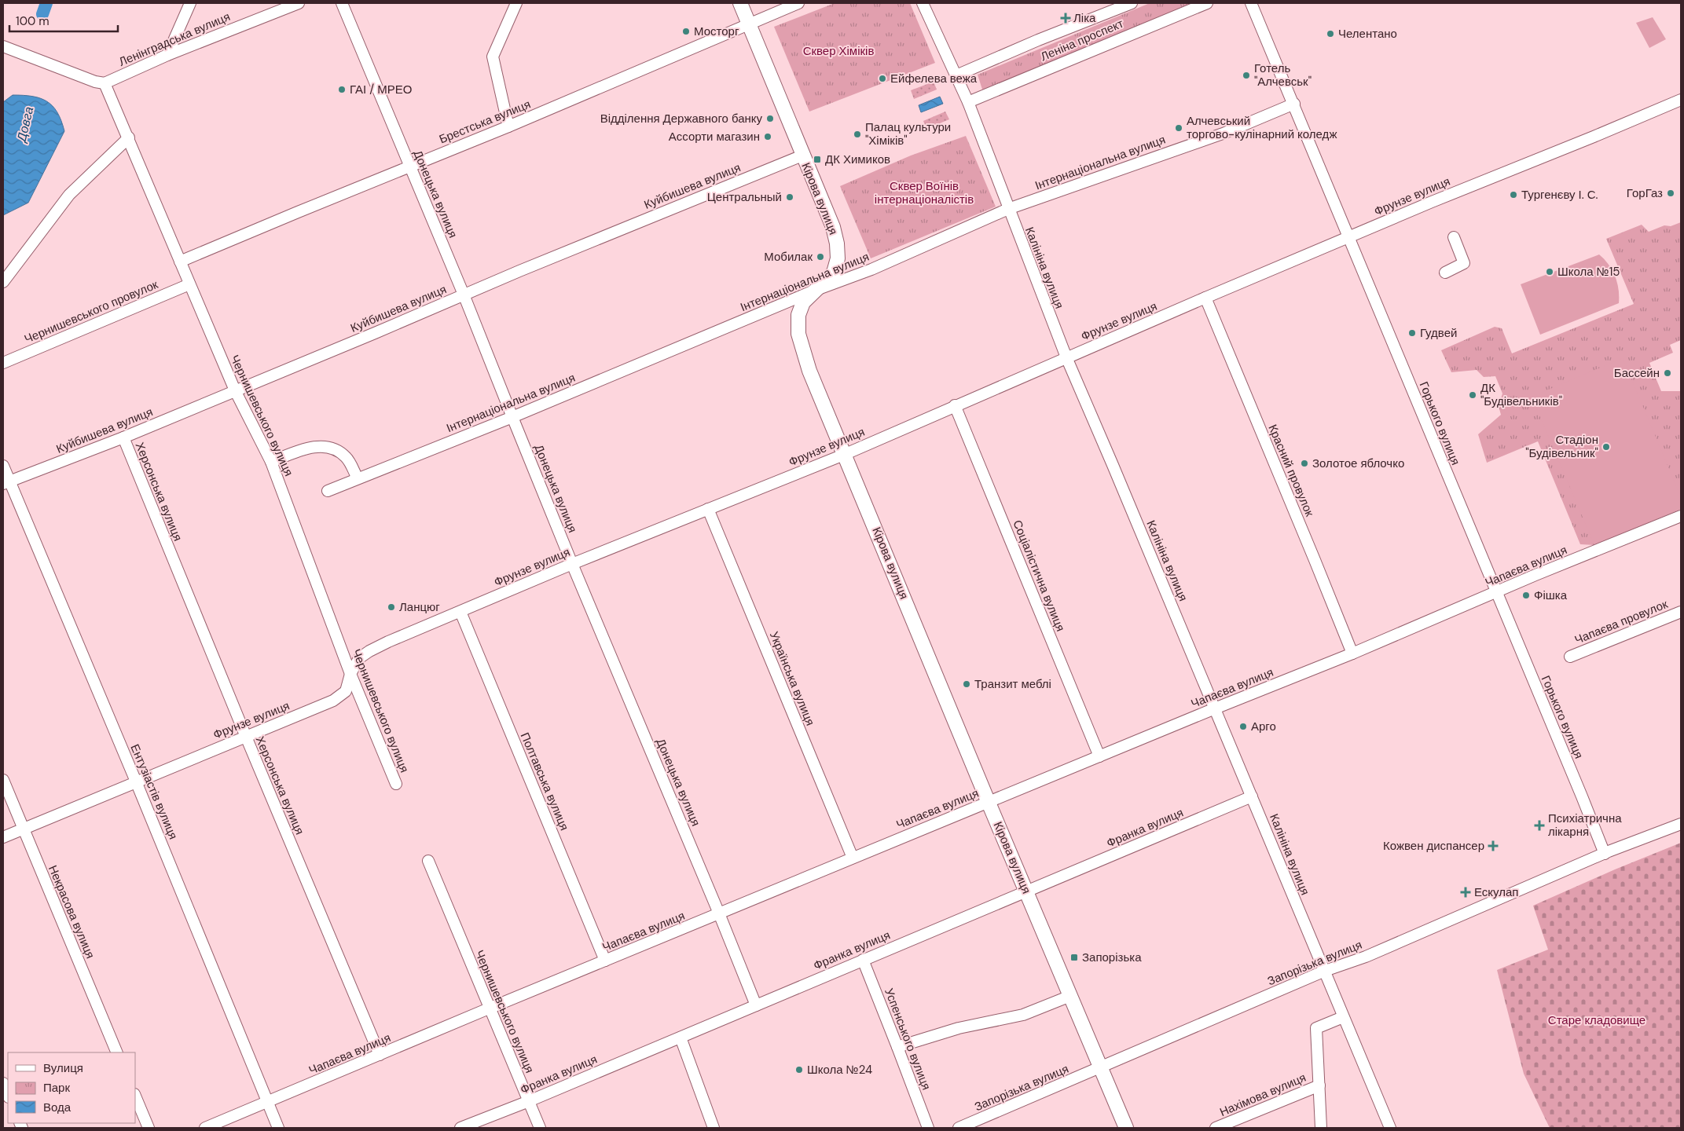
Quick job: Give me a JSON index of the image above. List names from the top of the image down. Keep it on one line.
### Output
{"streets":{"main road":["Кірова вулиця"],"street":["Ленінградська вулиця","Леніна проспект","Брестська вулиця","Інтернаціональна вулиця","Куйбишева вулиця","Донецька вулиця","Фрунзе вулиця","Калініна вулиця","Чернишевського провулок","Чернишевського вулиця","Горького вулиця","Красний провулок","Херсонська вулиця","Чапаєва вулиця","Соціалістична вулиця","Чапаєва провулок","Українська вулиця","Полтавська вулиця","Ентузіастів вулиця","Франка вулиця","Некрасова вулиця","Запорізька вулиця","Успенського вулиця","Нахімова вулиця"]},"crossings":[["Ленінградська вулиця","Чернишевського вулиця"],["Леніна проспект","Калініна вулиця"],["Брестська вулиця","Донецька вулиця"],["Брестська вулиця","Кірова вулиця"],["Брестська вулиця","Чернишевського вулиця"],["Інтернаціональна вулиця","Донецька вулиця"],["Інтернаціональна вулиця","Кірова вулиця"],["Інтернаціональна вулиця","Калініна вулиця"],["Інтернаціональна вулиця","Горького вулиця"],["Куйбишева вулиця","Донецька вулиця"],["Куйбишева вулиця","Кірова вулиця"],["Куйбишева вулиця","Чернишевського вулиця"],["Куйбишева вулиця","Херсонська вулиця"],["Куйбишева вулиця","Ентузіастів вулиця"],["Донецька вулиця","Фрунзе вулиця"],["Донецька вулиця","Чапаєва вулиця"],["Донецька вулиця","Франка вулиця"],["Фрунзе вулиця","Кірова вулиця"],["Фрунзе вулиця","Калініна вулиця"],["Фрунзе вулиця","Чернишевського вулиця"],["Фрунзе вулиця","Горького вулиця"],["Фрунзе вулиця","Красний провулок"],["Фрунзе вулиця","Херсонська вулиця"],["Фрунзе вулиця","Соціалістична вулиця"],["Фрунзе вулиця","Українська вулиця"],["Фрунзе вулиця","Полтавська вулиця"],["Фрунзе вулиця","Ентузіастів вулиця"],["Фрунзе вулиця","Некрасова вулиця"],["Кірова вулиця","Чапаєва вулиця"],["Кірова вулиця","Франка вулиця"],["Кірова вулиця","Запорізька вулиця"],["Калініна вулиця","Чапаєва вулиця"],["Калініна вулиця","Франка вулиця"],["Калініна вулиця","Запорізька вулиця"],["Чернишевського провулок","Чернишевського вулиця"],["Чернишевського вулиця","Чапаєва вулиця"],["Чернишевського вулиця","Франка вулиця"],["Горького вулиця","Чапаєва вулиця"],["Горького вулиця","Запорізька вулиця"],["Красний провулок","Чапаєва вулиця"],["Херсонська вулиця","Чапаєва вулиця"],["Чапаєва вулиця","Соціалістична вулиця"],["Чапаєва вулиця","Українська вулиця"],["Чапаєва вулиця","Полтавська вулиця"],["Чапаєва вулиця","Ентузіастів вулиця"],["Франка вулиця","Успенського вулиця"]],"water":["Довга"],"parks":["Сквер Хіміків","Сквер Воїнів інтернаціоналістів","Старе кладовище"],"places":{"health":["Ліка","Психіатрична лікарня","Кожвен диспансер","Ескулап"],"other":["Мосторг","Челентано","Готель \"Алчевськ\"","Ейфелева вежа","ГАІ / МРЕО","Відділення Державного банку","Алчевський торгово-кулінарний коледж","Палац культури \"Хіміків\"","Ассорти магазин","ГорГаз","Тургенєву І. С.","Центральный","Мобилак","Школа №15","Гудвей","Бассейн","ДК \"Будівельників\"","Стадіон \"Будівельник\"","Золотое яблочко","Фішка","Ланцюг","Транзит меблі","Арго","Школа №24"],"transit":["ДК Химиков","Запорізька"]},"legend":["Вулиця","Парк","Вода"],"scale_bar":"100 m"}
